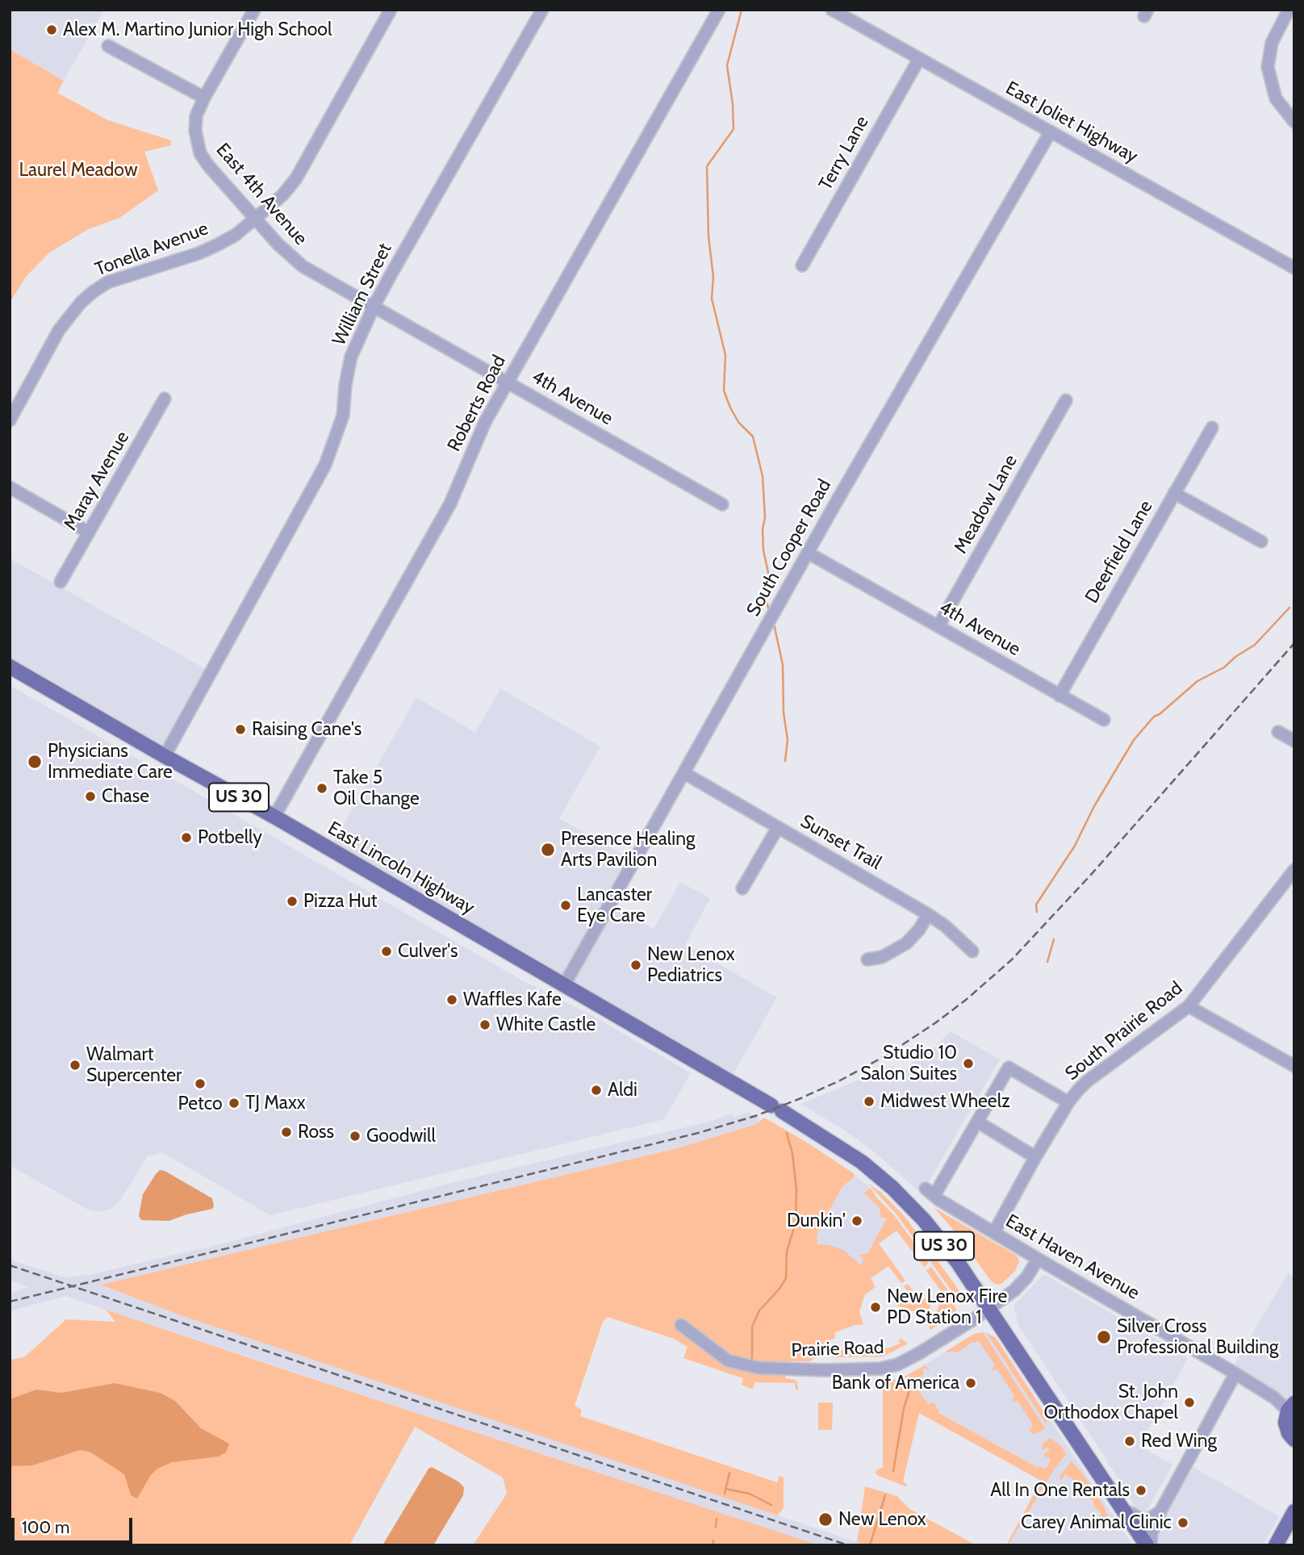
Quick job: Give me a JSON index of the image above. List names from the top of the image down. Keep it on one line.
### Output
{"streets":{"main road":["US 30","East Lincoln Highway"],"street":["East Joliet Highway","Terry Lane","East 4th Avenue","Tonella Avenue","William Street","4th Avenue","Roberts Road","Maray Avenue","Meadow Lane","South Cooper Road","Deerfield Lane","Sunset Trail","South Prairie Road","East Haven Avenue","Prairie Road"]},"crossings":[["East Joliet Highway","Terry Lane"],["East Joliet Highway","South Cooper Road"],["East 4th Avenue","Tonella Avenue"],["East 4th Avenue","William Street"],["East 4th Avenue","4th Avenue"],["William Street","4th Avenue"],["William Street","East Lincoln Highway"],["4th Avenue","Roberts Road"],["4th Avenue","Meadow Lane"],["4th Avenue","South Cooper Road"],["4th Avenue","Deerfield Lane"],["Roberts Road","East Lincoln Highway"],["South Cooper Road","Sunset Trail"],["South Cooper Road","East Lincoln Highway"],["US 30","East Lincoln Highway"],["US 30","Prairie Road"],["East Lincoln Highway","Prairie Road"],["South Prairie Road","East Haven Avenue"],["East Haven Avenue","Prairie Road"]],"parks":["Laurel Meadow"],"places":["Alex M. Martino Junior High School","Raising Cane's","Physicians Immediate Care","Take 5 Oil Change","Chase","Potbelly","Presence Healing Arts Pavilion","Pizza Hut","Lancaster Eye Care","Culver's","New Lenox Pediatrics","Waffles Kafe","White Castle","Studio 10 Salon Suites","Walmart Supercenter","Petco","Aldi","Midwest Wheelz","TJ Maxx","Ross","Goodwill","Dunkin'","New Lenox Fire PD Station 1","Silver Cross Professional Building","Bank of America","St. John Orthodox Chapel","Red Wing","All In One Rentals","New Lenox","Carey Animal Clinic"],"scale_bar":"100 m"}
